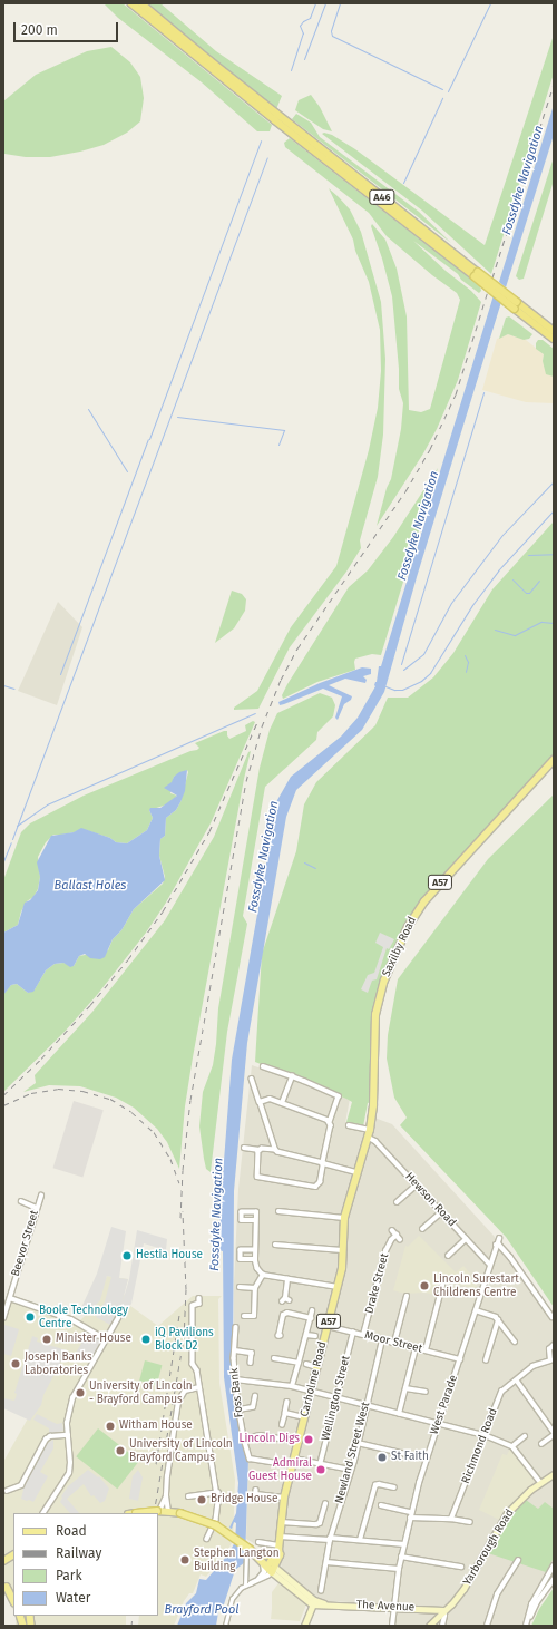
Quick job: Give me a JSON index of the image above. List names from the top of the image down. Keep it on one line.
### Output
{"streets":{"highway":["A46"],"main road":["A57","Saxilby Road","Carholme Road","Yarborough Road","The Avenue"],"street":["Hewson Road","Beevor Street","Drake Street","Moor Street","Foss Bank","Wellington Street","West Parade","Richmond Road","Newland Street West"]},"crossings":[["Saxilby Road","Carholme Road"],["Hewson Road","Carholme Road"],["Hewson Road","West Parade"],["Drake Street","Moor Street"],["Moor Street","Carholme Road"],["Moor Street","Wellington Street"],["Moor Street","West Parade"],["Moor Street","Newland Street West"],["Carholme Road","Foss Bank"],["West Parade","The Avenue"],["Yarborough Road","The Avenue"]],"water":["Fossdyke Navigation","Ballast Holes","Brayford Pool"],"places":["Hestia House","Lincoln Surestart Childrens Centre","Boole Technology Centre","Minister House","iQ Pavilions Block D2","Joseph Banks Laboratories","University of Lincoln - Brayford Campus","Witham House","Lincoln Digs","University of Lincoln Brayford Campus","St Faith","Admiral Guest House","Bridge House","Stephen Langton Building"],"legend":["Road","Railway","Park","Water"],"scale_bar":"200 m"}
